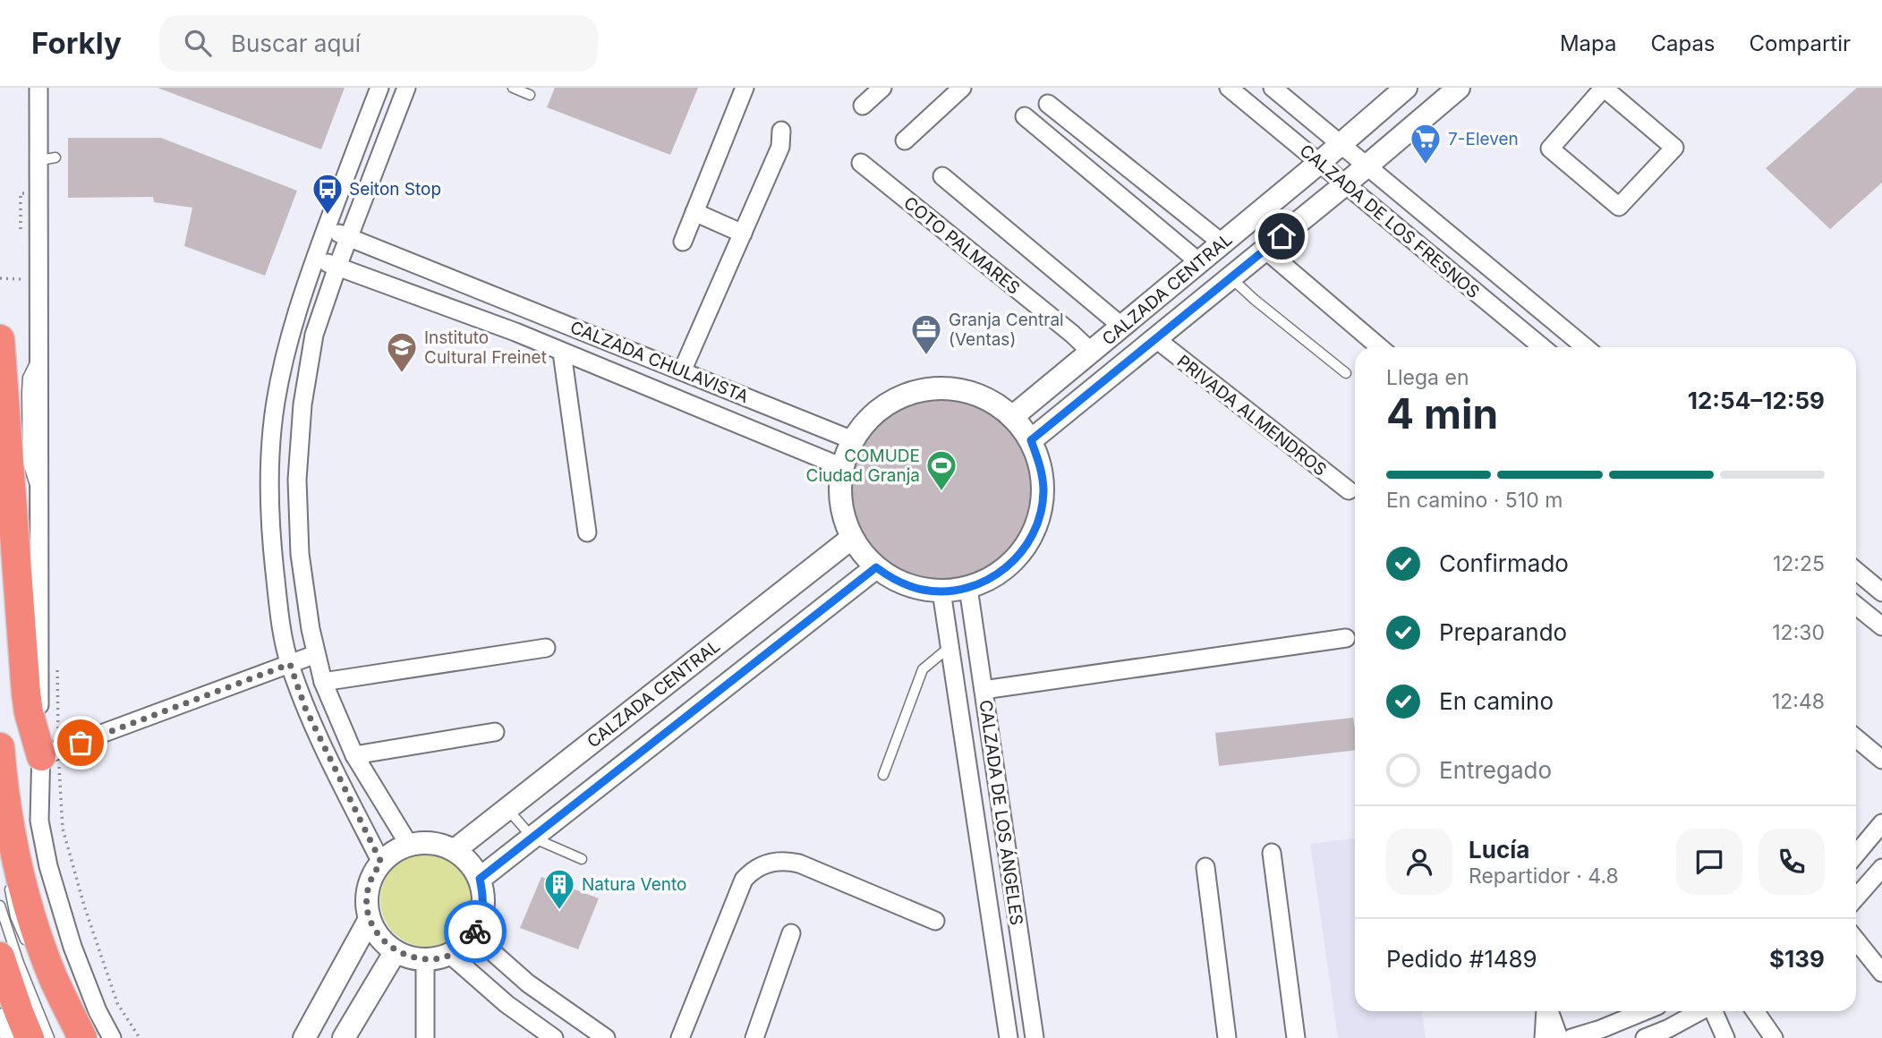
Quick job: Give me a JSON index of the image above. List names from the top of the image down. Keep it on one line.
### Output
{"streets":{"street":["CALZADA DE LOS FRESNOS","COTO PALMARES","CALZADA CENTRAL","CALZADA CHULAVISTA","PRIVADA ALMENDROS","CALZADA DE LOS ÁNGELES"]},"crossings":[["CALZADA DE LOS FRESNOS","CALZADA CENTRAL"],["COTO PALMARES","CALZADA CENTRAL"],["CALZADA CENTRAL","CALZADA CHULAVISTA"],["CALZADA CENTRAL","PRIVADA ALMENDROS"],["CALZADA CENTRAL","CALZADA DE LOS ÁNGELES"],["CALZADA CHULAVISTA","CALZADA DE LOS ÁNGELES"]],"places":{"supermarket":["7-Eleven"],"bus stop":["Seiton Stop"],"office":["Granja Central (Ventas)"],"school or university":["Instituto Cultural Freinet"],"sports":["COMUDE Ciudad Granja"],"building":["Natura Vento"]},"page":{"header":"Forkly","search":"Buscar aquí","nav":["Mapa","Capas","Compartir"],"heading":["4 min","Llega en","12:54–12:59"],"panel":["Lucía","Repartidor · 4.8","Pedido #1489","$139"],"bar":"En camino · 510 m","list":[["Confirmado","12:25"],["Preparando","12:30"],["En camino","12:48"],"Entregado"]}}
